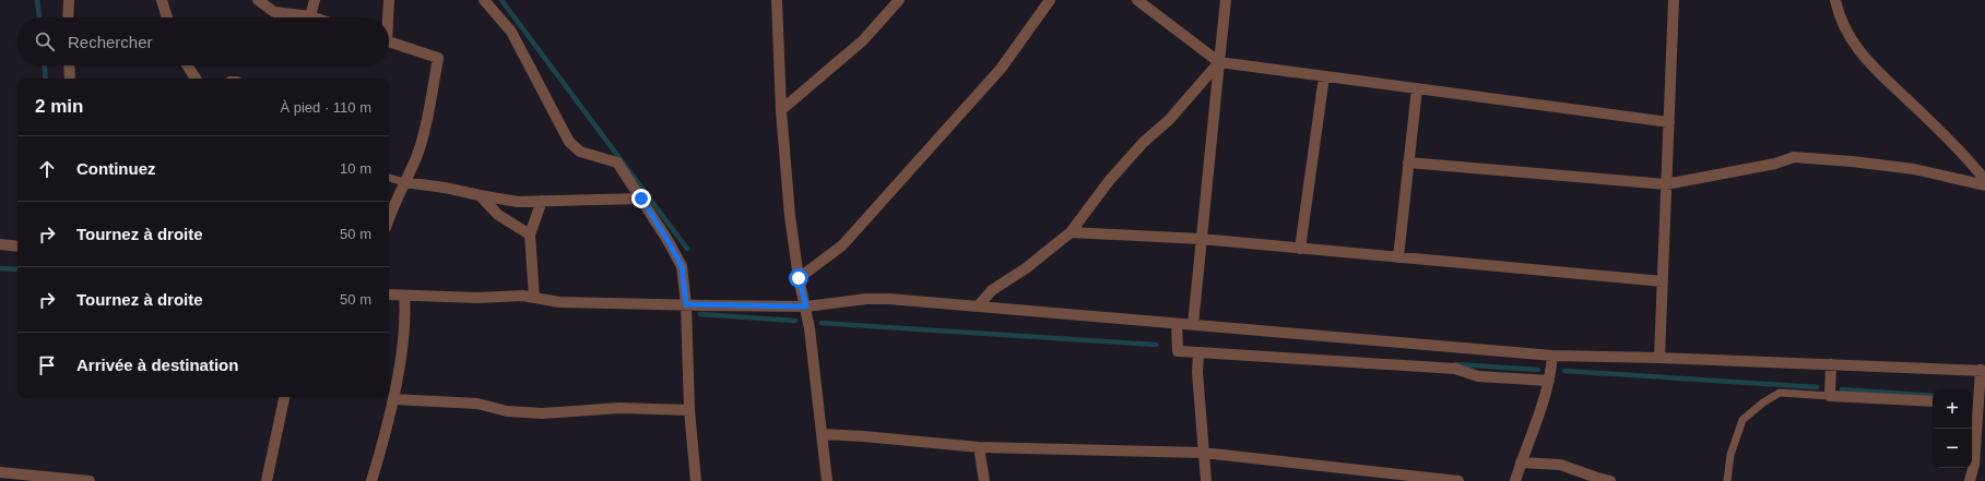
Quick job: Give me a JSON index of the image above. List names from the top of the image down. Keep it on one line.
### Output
{"page":{"search":"Rechercher","heading":["2 min","À pied · 110 m"],"list":[["Continuez","10 m"],["Tournez à droite","50 m"],["Tournez à droite","50 m"],"Arrivée à destination"],"map_buttons":["+","−"]}}
